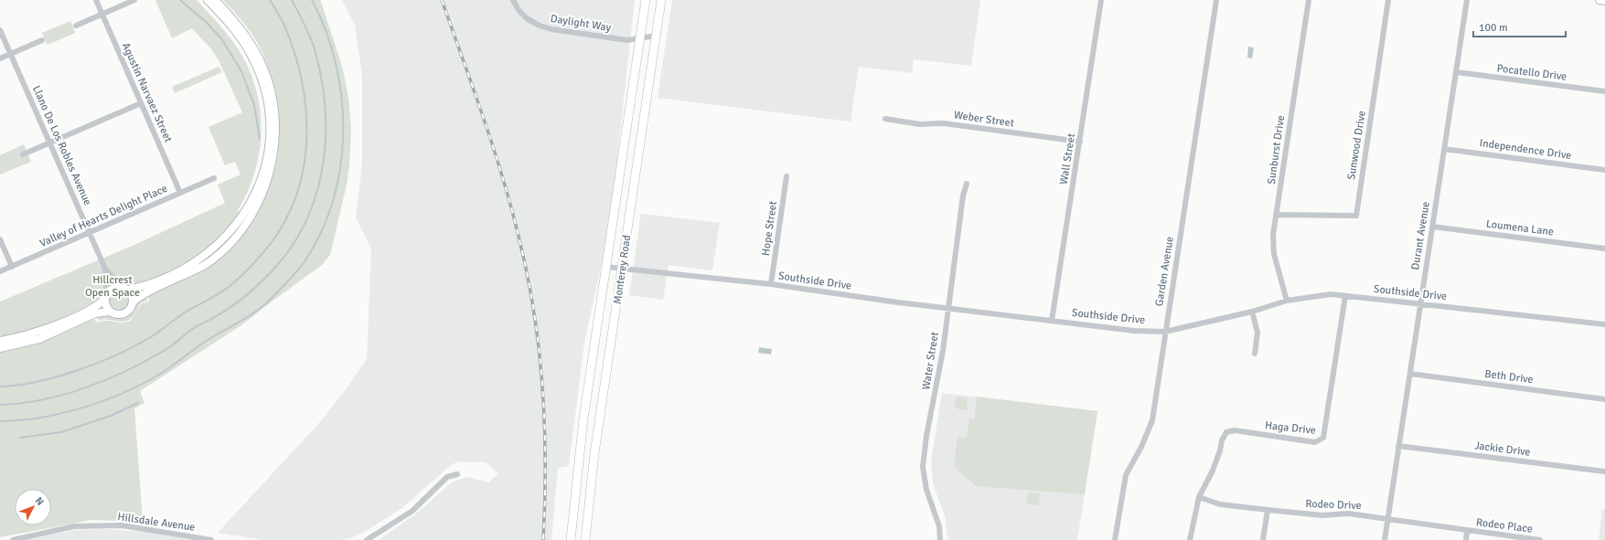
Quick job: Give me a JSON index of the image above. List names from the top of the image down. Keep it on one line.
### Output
{"streets":{"main road":["Monterey Road"],"street":["Daylight Way","Pocatello Drive","Agustin Narvaez Street","Weber Street","Llano De Los Robles Avenue","Sunwood Drive","Independence Drive","Sunburst Drive","Wall Street","Valley of Hearts Delight Place","Loumena Lane","Hope Street","Durant Avenue","Garden Avenue","Southside Drive","Water Street","Beth Drive","Haga Drive","Jackie Drive","Rodeo Drive","Hillsdale Avenue","Rodeo Place"]},"crossings":[["Daylight Way","Monterey Road"],["Pocatello Drive","Durant Avenue"],["Agustin Narvaez Street","Valley of Hearts Delight Place"],["Weber Street","Wall Street"],["Llano De Los Robles Avenue","Valley of Hearts Delight Place"],["Sunwood Drive","Sunburst Drive"],["Independence Drive","Durant Avenue"],["Sunburst Drive","Southside Drive"],["Wall Street","Southside Drive"],["Loumena Lane","Durant Avenue"],["Hope Street","Southside Drive"],["Durant Avenue","Southside Drive"],["Durant Avenue","Beth Drive"],["Durant Avenue","Jackie Drive"],["Durant Avenue","Rodeo Drive"],["Monterey Road","Southside Drive"],["Garden Avenue","Southside Drive"],["Southside Drive","Water Street"],["Southside Drive","Haga Drive"],["Haga Drive","Rodeo Drive"],["Rodeo Drive","Rodeo Place"]],"parks":["Hillcrest Open Space"],"scale_bar":"100 m","north":"top right"}
